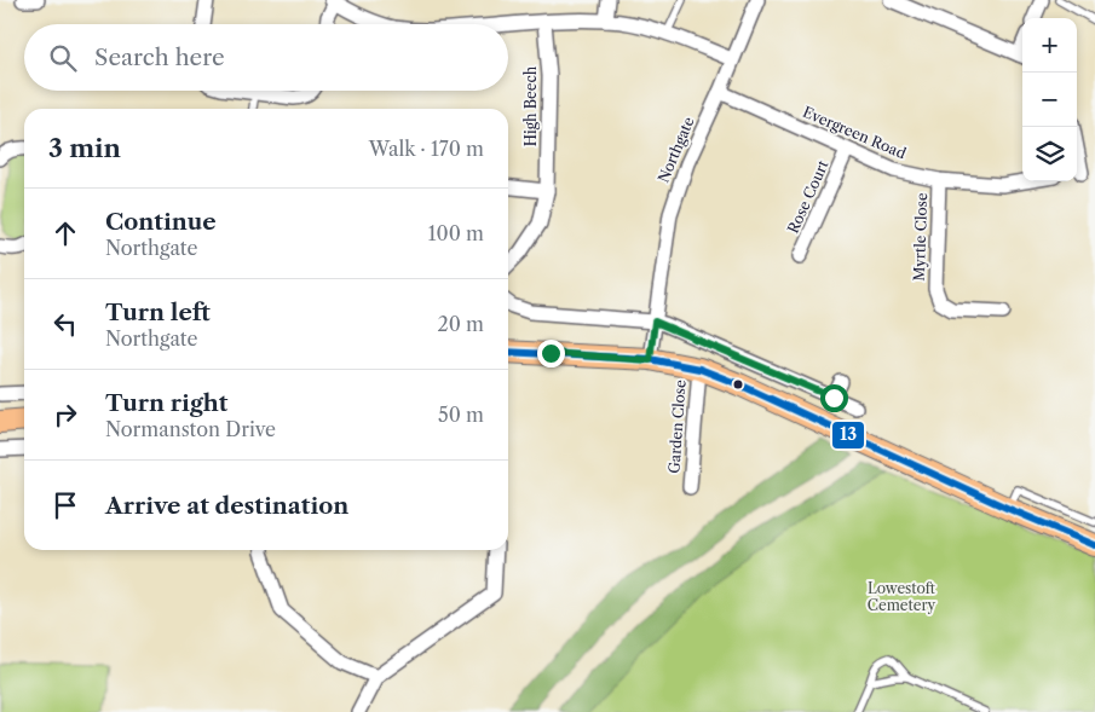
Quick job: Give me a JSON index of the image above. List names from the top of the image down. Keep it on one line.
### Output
{"streets":{"street":["High Beech","Evergreen Road","Northgate","Rose Court","Myrtle Close","Garden Close"]},"crossings":[["Evergreen Road","Northgate"],["Evergreen Road","Rose Court"],["Evergreen Road","Myrtle Close"]],"parks":["Lowestoft Cemetery"],"lines":["transit line 13"],"page":{"map_buttons":["+","−"],"search":"Search here","heading":["3 min","Walk · 170 m"],"list":[["Continue","Northgate","100 m"],["Turn left","Northgate","20 m"],["Turn right","Normanston Drive","50 m"],"Arrive at destination"]}}
